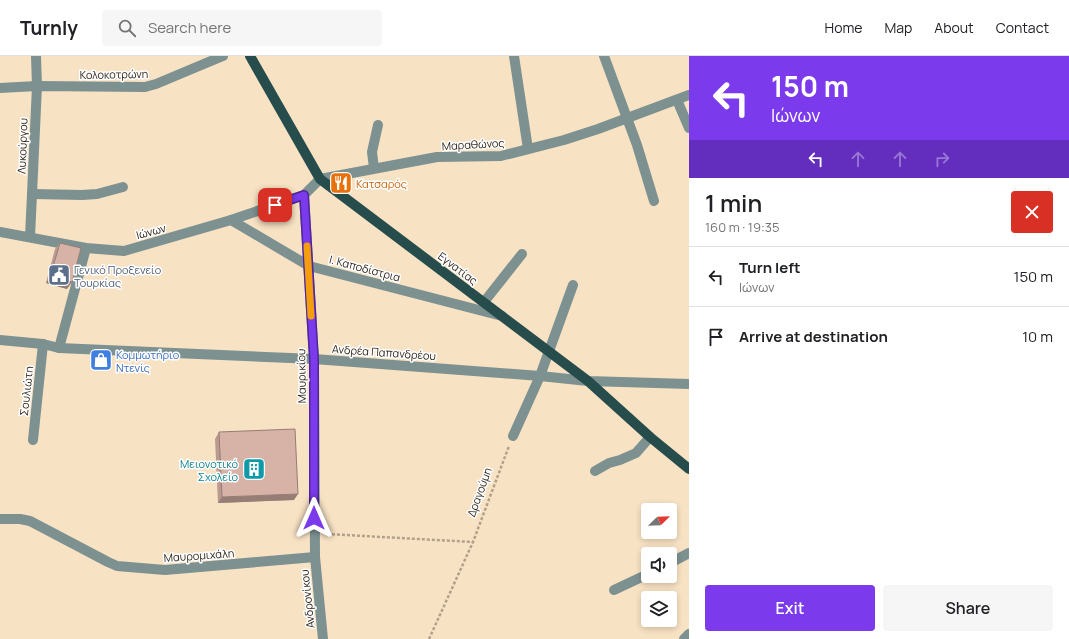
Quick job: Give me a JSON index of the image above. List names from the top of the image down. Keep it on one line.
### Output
{"streets":{"main road":["Εγνατίας"],"street":["Κολοκοτρώνη","Μαραθώνος","Λυκούργου","Ιώνων","Ι. Καποδίστρια","Ανδρέα Παπανδρέου","Μαυρικίου","Σουλιώτη","Μαυρομιχάλη","Ανδρονίκου"],"path":["Δραγούμη"]},"crossings":[["Κολοκοτρώνη","Λυκούργου"],["Μαραθώνος","Εγνατίας"],["Λυκούργου","Ιώνων"],["Ιώνων","Ι. Καποδίστρια"],["Ιώνων","Μαυρικίου"],["Ι. Καποδίστρια","Εγνατίας"],["Ι. Καποδίστρια","Μαυρικίου"],["Εγνατίας","Ανδρέα Παπανδρέου"],["Ανδρέα Παπανδρέου","Μαυρικίου"],["Ανδρέα Παπανδρέου","Σουλιώτη"],["Μαυρικίου","Μαυρομιχάλη"],["Μαυρικίου","Ανδρονίκου"],["Μαυρομιχάλη","Ανδρονίκου"]],"places":{"restaurant":["Κατσαρός"],"public building":["Γενικό Προξενείο Τουρκίας"],"shop":["Κομμωτήριο Ντενίς"],"building":["Μειονοτικό Σχολείο"]},"north":"top right","page":{"header":"Turnly","search":"Search here","nav":["Home","Map","About","Contact"],"turn":["150 m","Ιώνων"],"heading":["1 min","160 m · 19:35"],"list":[{"name":"Turn left","note":"Ιώνων","value":"150 m"},{"name":"Arrive at destination","value":"10 m"}],"buttons":["Exit","Share"]}}
